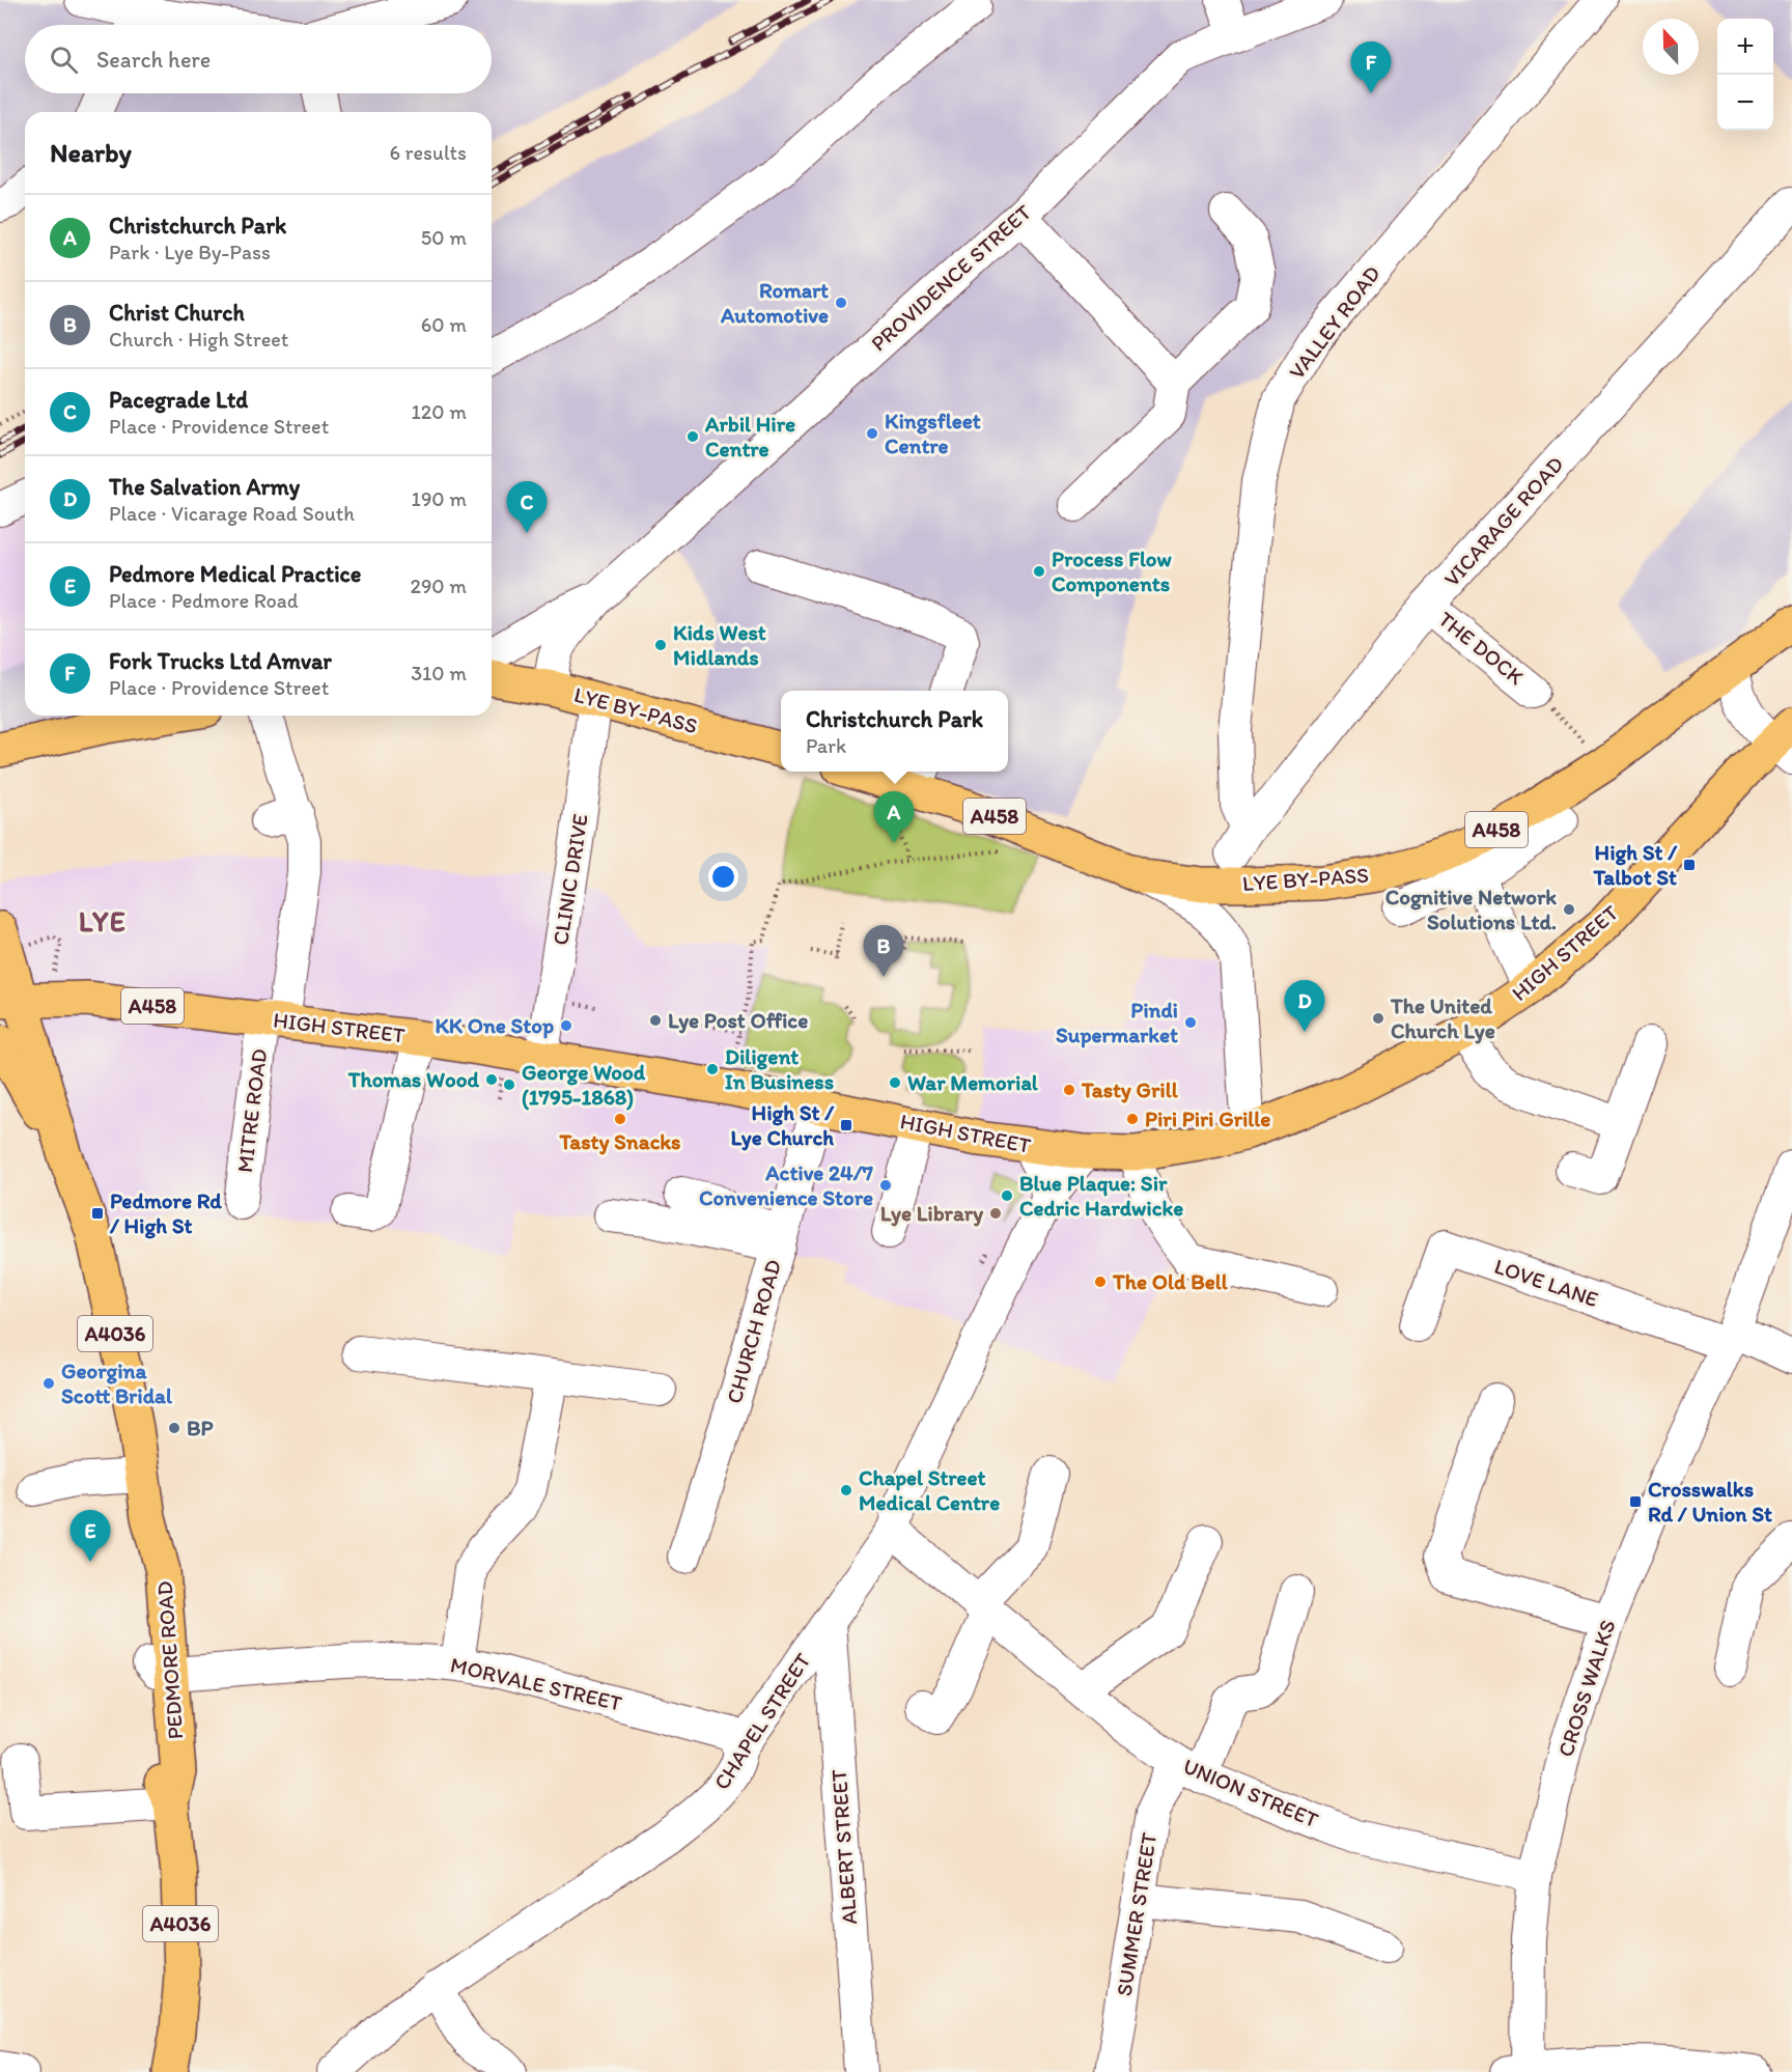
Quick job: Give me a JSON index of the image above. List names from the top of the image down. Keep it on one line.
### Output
{"streets":{"highway":["LYE BY-PASS","A458","HIGH STREET","A4036","PEDMORE ROAD"],"street":["PROVIDENCE STREET","VALLEY ROAD","VICARAGE ROAD","THE DOCK","CLINIC DRIVE","MITRE ROAD","LOVE LANE","CHURCH ROAD","MORVALE STREET","CROSS WALKS","CHAPEL STREET","UNION STREET","ALBERT STREET","SUMMER STREET"]},"crossings":[["PROVIDENCE STREET","LYE BY-PASS"],["VALLEY ROAD","VICARAGE ROAD"],["VICARAGE ROAD","THE DOCK"],["LYE BY-PASS","CLINIC DRIVE"],["CLINIC DRIVE","HIGH STREET"],["HIGH STREET","MITRE ROAD"],["HIGH STREET","CHURCH ROAD"],["HIGH STREET","A4036"],["HIGH STREET","CHAPEL STREET"],["LOVE LANE","CROSS WALKS"],["A4036","PEDMORE ROAD"],["PEDMORE ROAD","MORVALE STREET"],["MORVALE STREET","CHAPEL STREET"],["CROSS WALKS","UNION STREET"],["CHAPEL STREET","UNION STREET"],["CHAPEL STREET","ALBERT STREET"],["UNION STREET","SUMMER STREET"]],"districts":["LYE"],"places":{"other":["Romart Automotive","Kingsfleet Centre","Arbil Hire Centre","Process Flow Components","Kids West Midlands","Cognitive Network Solutions Ltd.","The United Church Lye","Lye Post Office","Pindi Supermarket","KK One Stop","Diligent In Business","Thomas Wood","War Memorial","George Wood (1795-1868)","Tasty Grill","Tasty Snacks","Piri Piri Grille","Active 24/7 Convenience Store","Blue Plaque: Sir Cedric Hardwicke","Lye Library","The Old Bell","Georgina Scott Bridal","BP","Chapel Street Medical Centre"],"transit":["High St / Talbot St","High St / Lye Church","Pedmore Rd / High St","Crosswalks Rd / Union St"]},"north":"top","page":{"map_buttons":["+","−"],"search":"Search here","pins":["F","C","A","B","D","E"],"heading":["Nearby","6 results"],"list":[{"mark":"A","name":"Christchurch Park","note":"Park · Lye By-Pass","value":"50 m"},{"mark":"B","name":"Christ Church","note":"Church · High Street","value":"60 m"},{"mark":"C","name":"Pacegrade Ltd","note":"Place · Providence Street","value":"120 m"},{"mark":"D","name":"The Salvation Army","note":"Place · Vicarage Road South","value":"190 m"},{"mark":"E","name":"Pedmore Medical Practice","note":"Place · Pedmore Road","value":"290 m"},{"mark":"F","name":"Fork Trucks Ltd Amvar","note":"Place · Providence Street","value":"310 m"}],"popup":["Christchurch Park","Park"]}}
